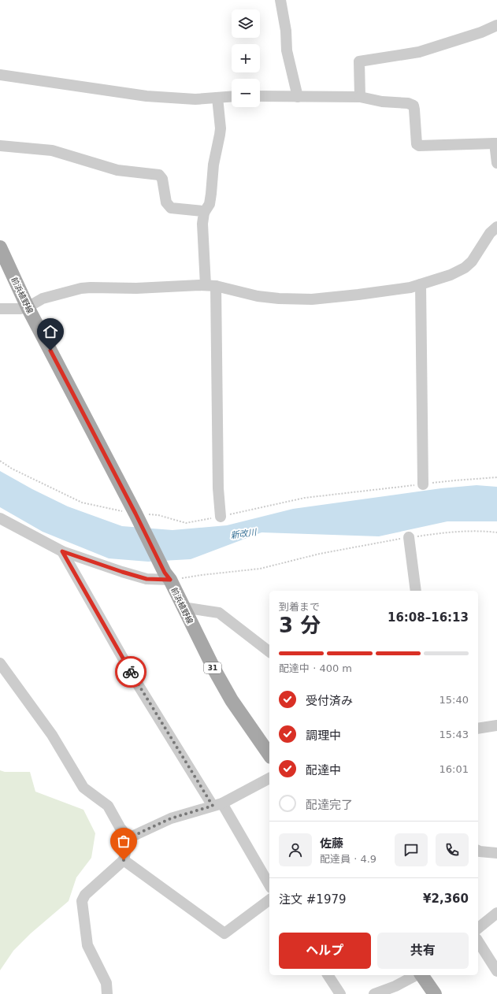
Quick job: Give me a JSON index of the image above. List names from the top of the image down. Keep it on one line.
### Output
{"streets":{"main road":["前浜植野線","31"]},"water":["新改川"],"page":{"map_buttons":["+","−"],"heading":["3 分","到着まで","16:08–16:13"],"panel":["佐藤","配達員 · 4.9","注文 #1979","¥2,360"],"bar":"配達中 · 400 m","list":[["受付済み","15:40"],["調理中","15:43"],["配達中","16:01"],"配達完了"],"buttons":["ヘルプ","共有"]}}
